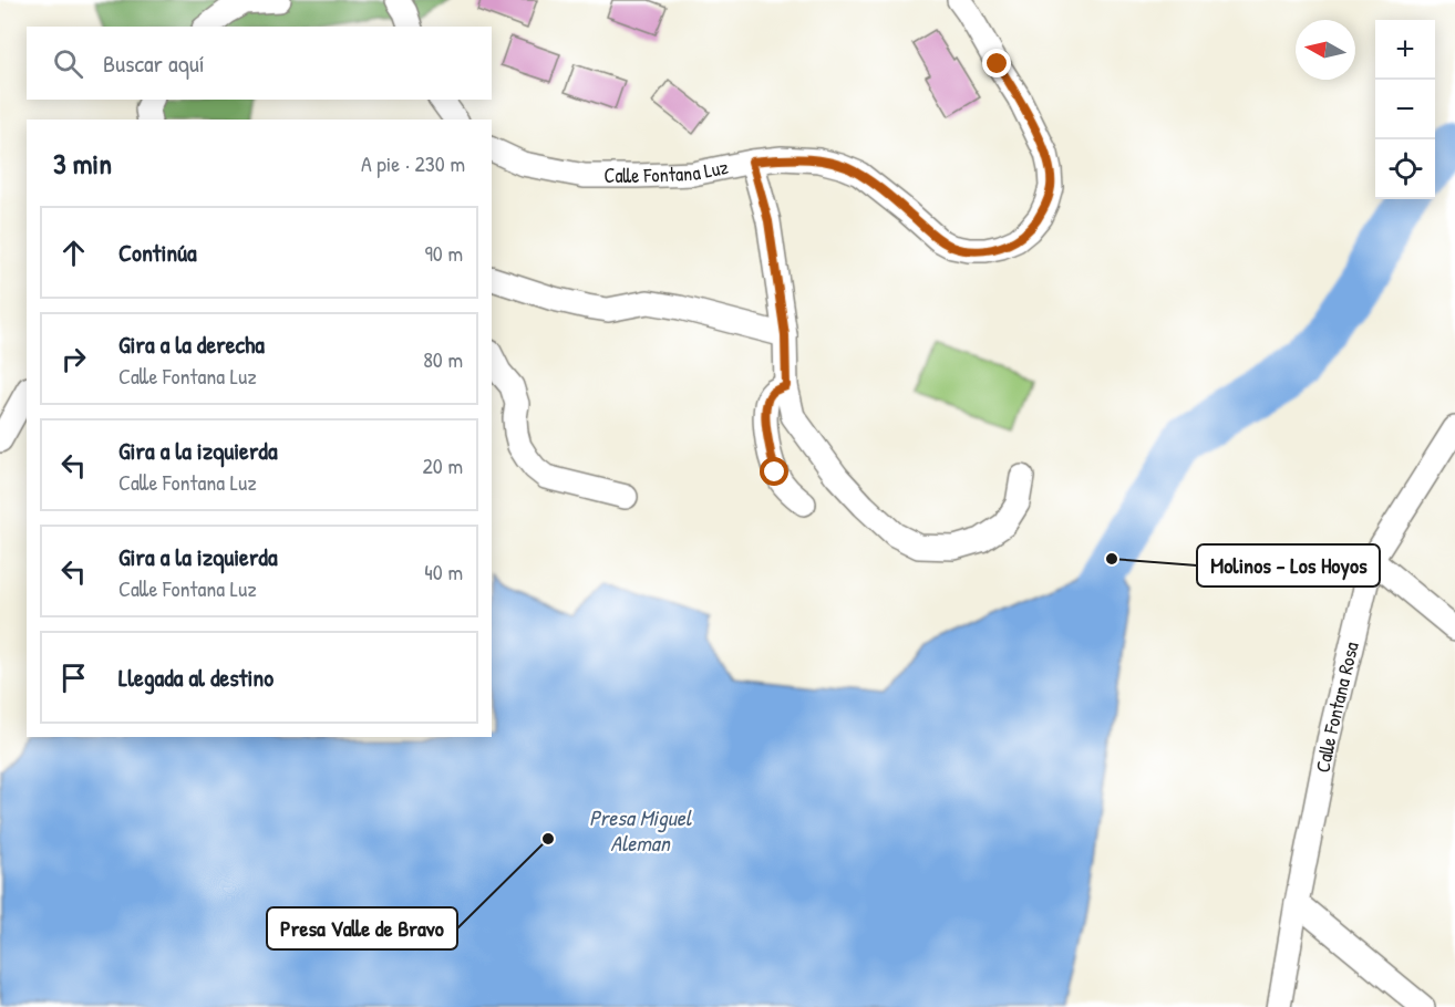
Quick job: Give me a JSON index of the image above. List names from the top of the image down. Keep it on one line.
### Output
{"streets":{"street":["Calle Fontana Luz","Calle Fontana Rosa"]},"water":["Presa Miguel Aleman"],"places":["Molinos - Los Hoyos","Presa Valle de Bravo"],"north":"left","page":{"map_buttons":["+","−"],"search":"Buscar aquí","heading":["3 min","A pie · 230 m"],"list":[["Continúa","90 m"],["Gira a la derecha","Calle Fontana Luz","80 m"],["Gira a la izquierda","Calle Fontana Luz","20 m"],["Gira a la izquierda","Calle Fontana Luz","40 m"],"Llegada al destino"]}}
